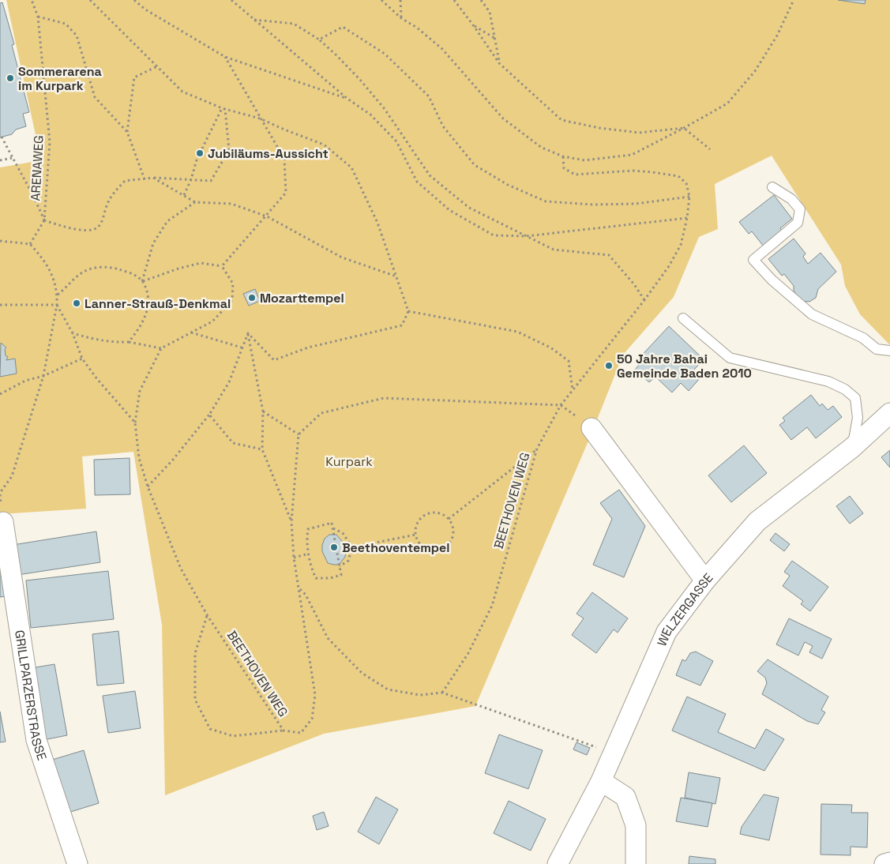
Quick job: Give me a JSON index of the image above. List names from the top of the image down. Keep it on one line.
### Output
{"streets":{"street":["WELZERGASSE","GRILLPARZERSTRASSE"],"path":["ARENAWEG","BEETHOVEN WEG"]},"parks":["Kurpark"],"places":["Sommerarena im Kurpark","Jubiläums-Aussicht","Mozarttempel","Lanner-Strauß-Denkmal","50 Jahre Bahai Gemeinde Baden 2010","Beethoventempel"]}
